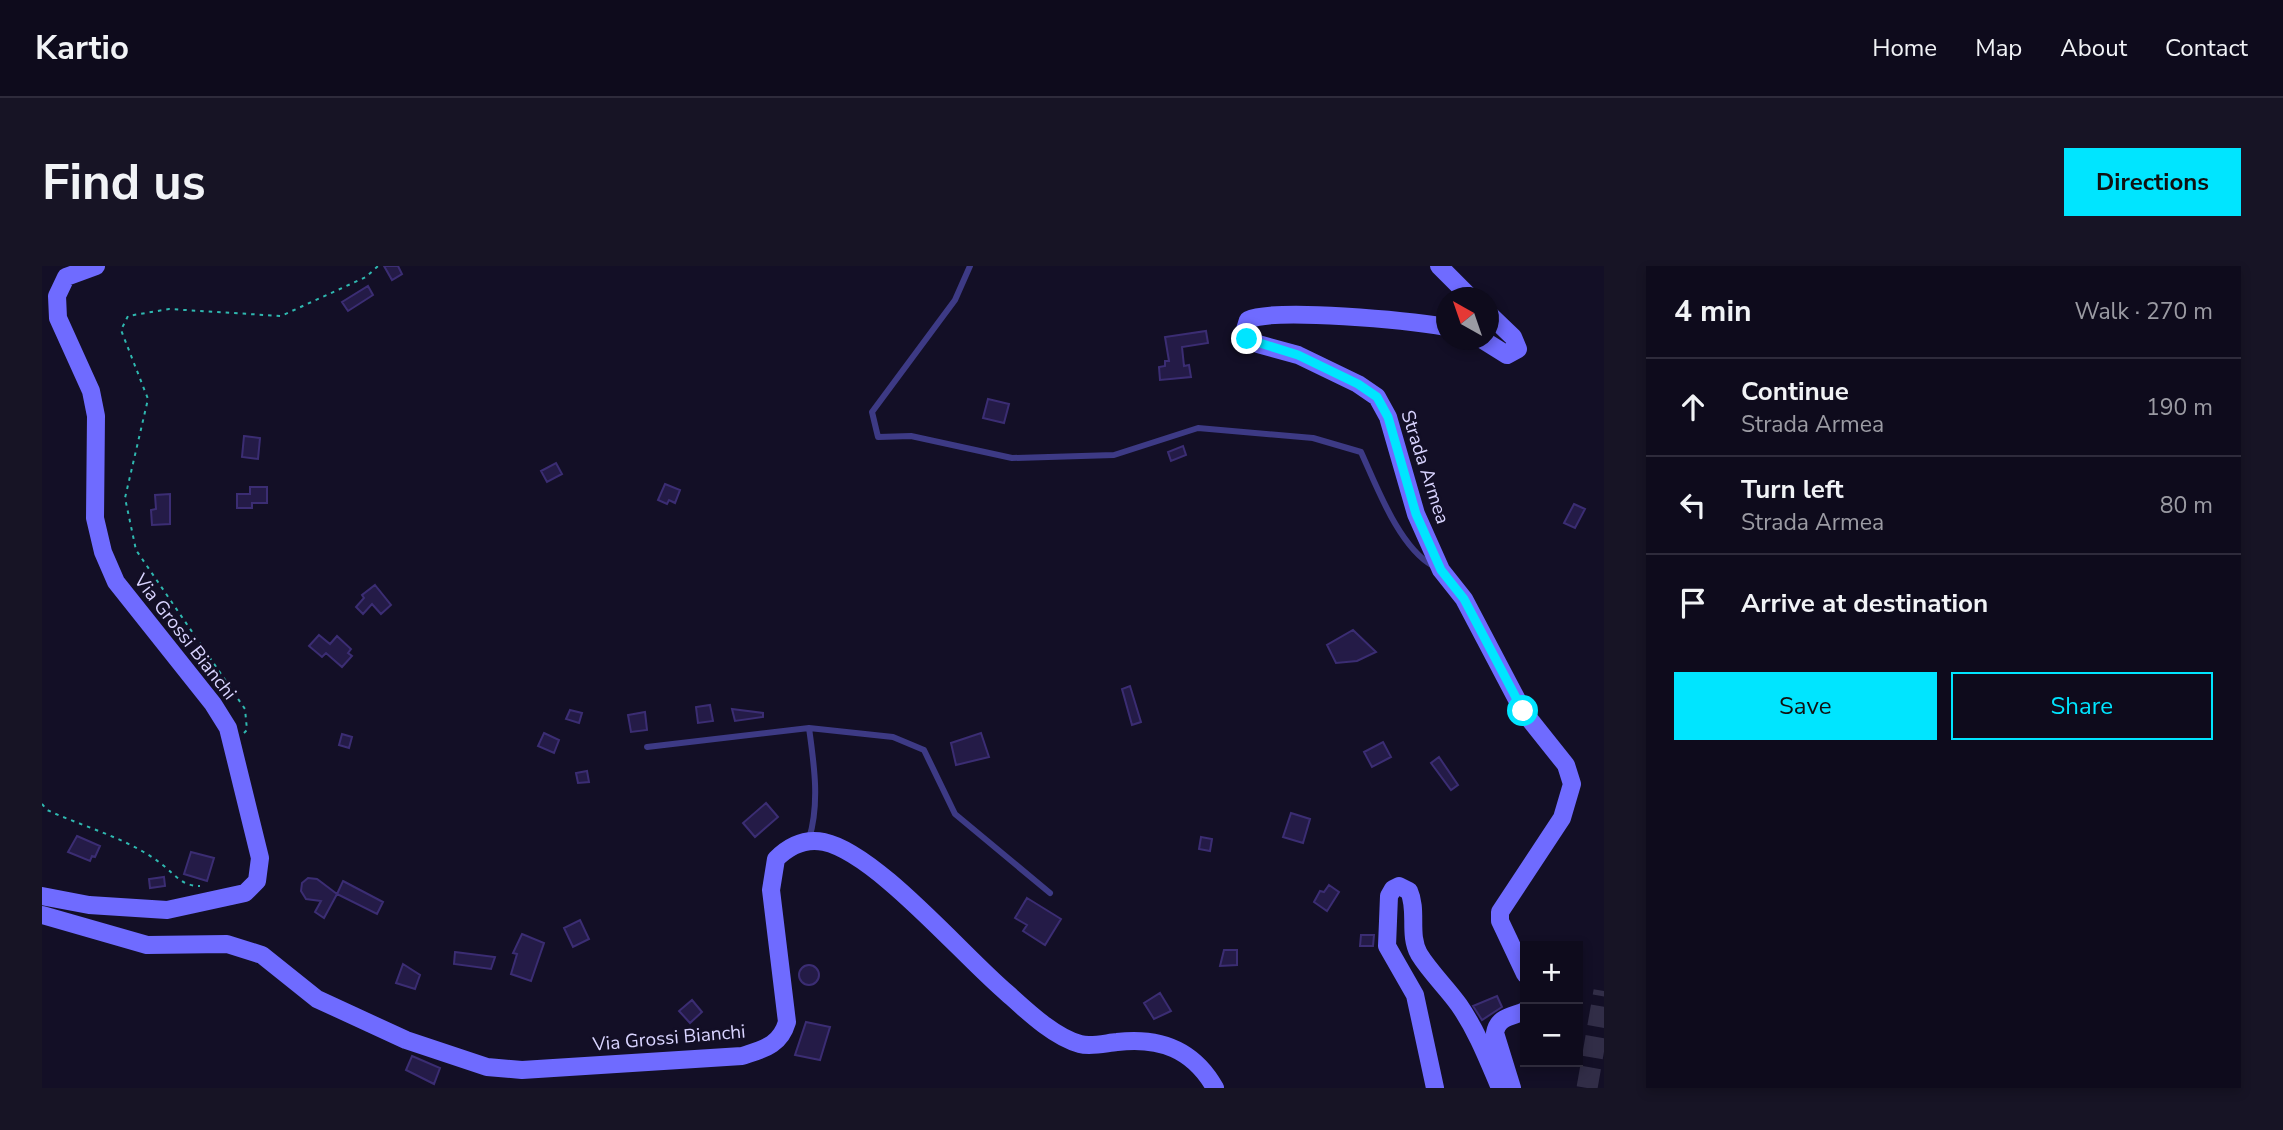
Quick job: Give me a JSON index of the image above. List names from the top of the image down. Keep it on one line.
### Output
{"streets":{"main road":["Strada Armea","Via Grossi Bianchi"]},"north":"top left","page":{"header":"Kartio","nav":["Home","Map","About","Contact"],"buttons":["Directions",["Save","Share"]],"title":"Find us","heading":["4 min","Walk · 270 m"],"list":[["Continue","Strada Armea","190 m"],["Turn left","Strada Armea","80 m"],"Arrive at destination"],"map_buttons":["+","−"]}}
